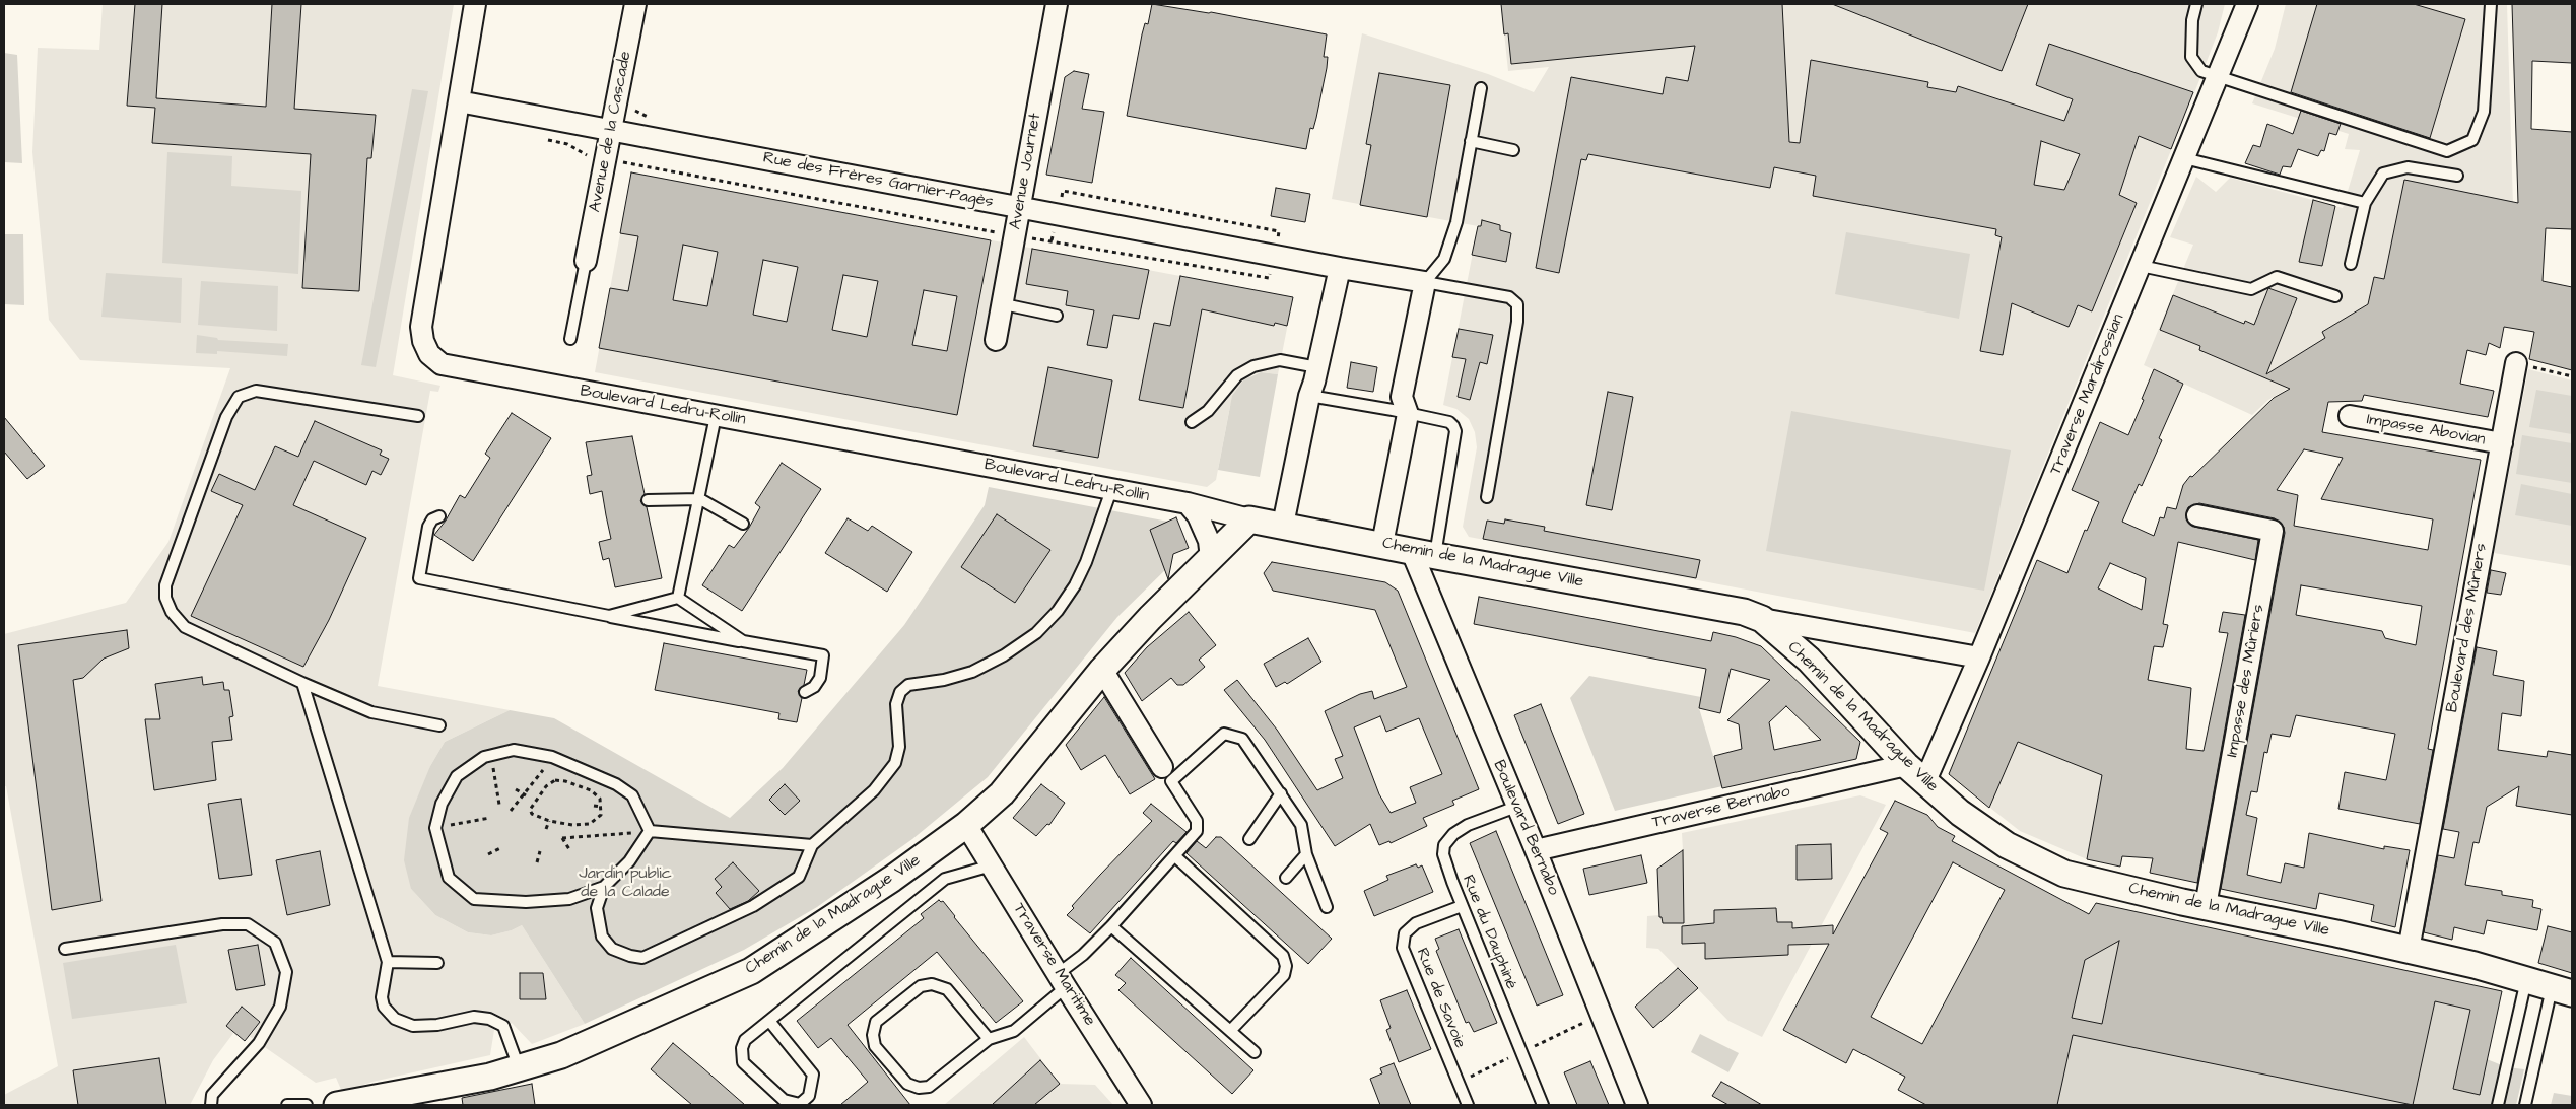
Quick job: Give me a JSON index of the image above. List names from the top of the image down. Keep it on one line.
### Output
{"streets":{"street":["Avenue de la Cascade","Avenue Journet","Rue des Frères Garnier-Pagès","Traverse Mardirossian","Boulevard Ledru-Rollin","Impasse Abovian","Chemin de la Madrague Ville","Boulevard des Mûriers","Impasse des Mûriers","Traverse Bernabo","Boulevard Bernabo","Traverse Maritime"],"lane":["Rue du Dauphiné","Rue de Savoie"]},"crossings":[["Avenue de la Cascade","Rue des Frères Garnier-Pagès"],["Avenue Journet","Rue des Frères Garnier-Pagès"],["Rue des Frères Garnier-Pagès","Boulevard Ledru-Rollin"],["Traverse Mardirossian","Chemin de la Madrague Ville"],["Boulevard Ledru-Rollin","Chemin de la Madrague Ville"],["Impasse Abovian","Boulevard des Mûriers"],["Chemin de la Madrague Ville","Boulevard des Mûriers"],["Chemin de la Madrague Ville","Impasse des Mûriers"],["Chemin de la Madrague Ville","Traverse Bernabo"],["Chemin de la Madrague Ville","Boulevard Bernabo"],["Chemin de la Madrague Ville","Traverse Maritime"],["Traverse Bernabo","Boulevard Bernabo"],["Boulevard Bernabo","Rue du Dauphiné"],["Rue du Dauphiné","Rue de Savoie"]],"parks":["Jardin public de la Calade"]}
